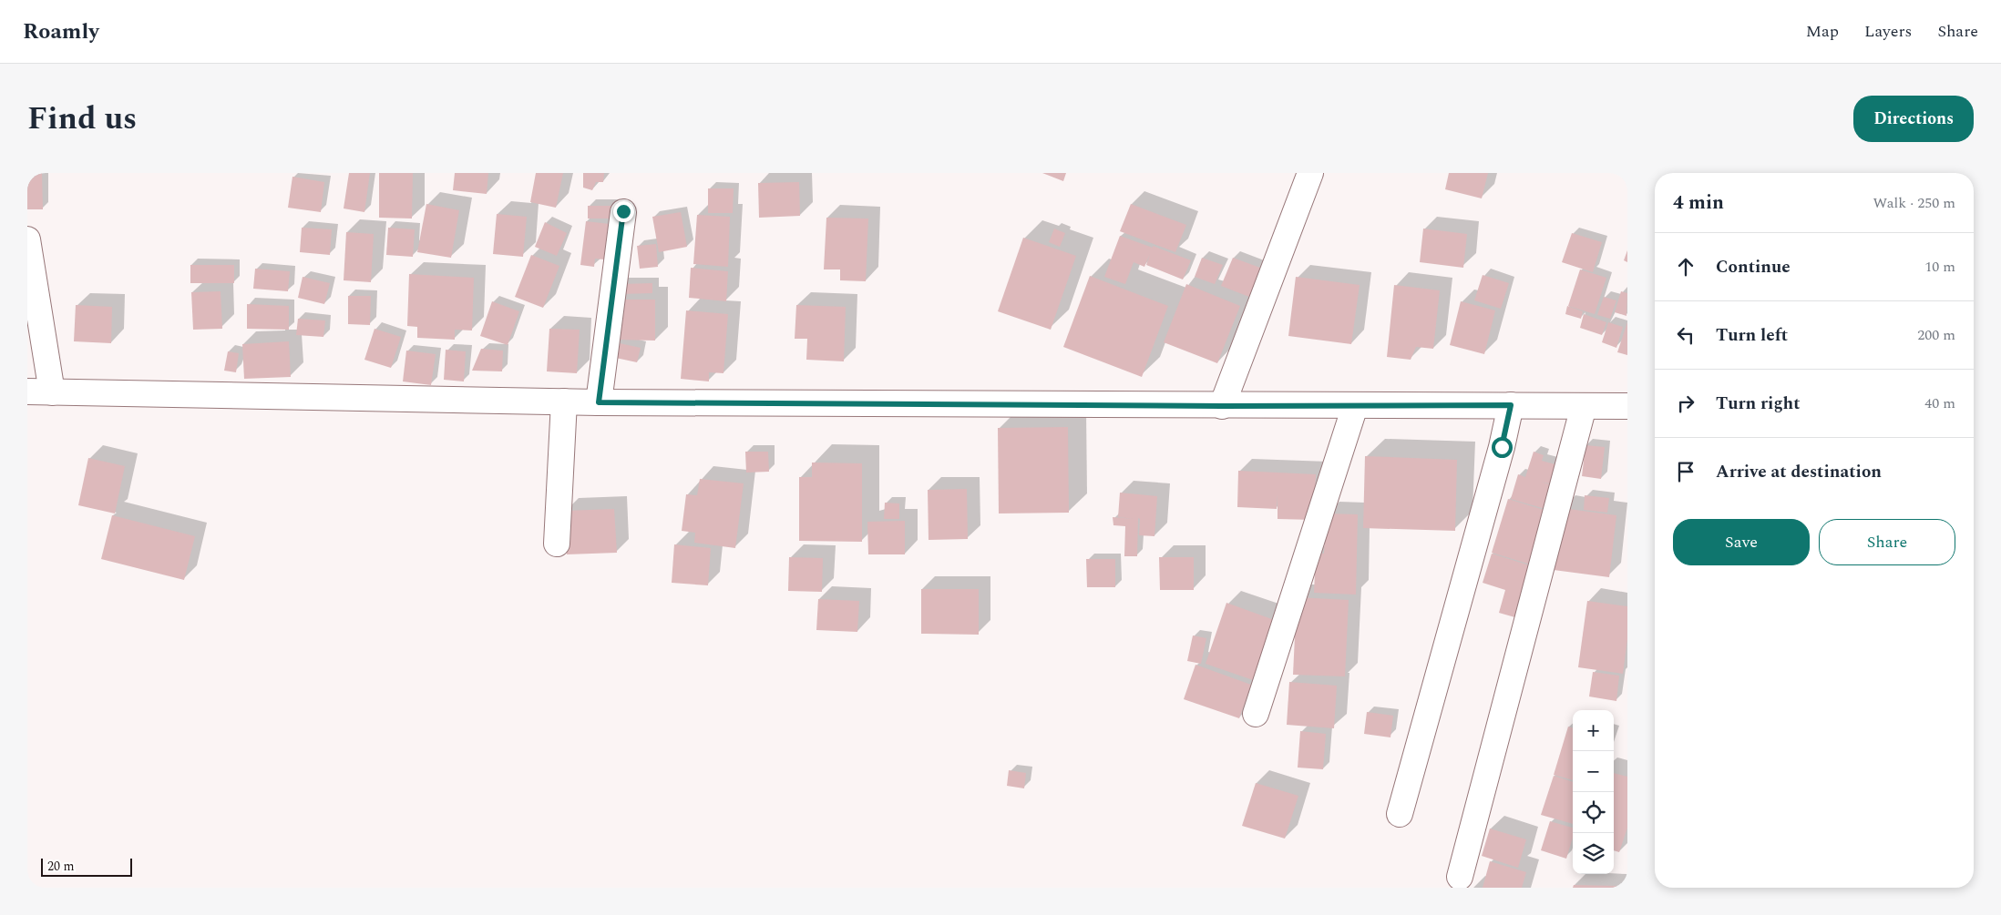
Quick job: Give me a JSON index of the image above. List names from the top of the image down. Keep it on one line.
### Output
{"scale_bar":"20 m","page":{"header":"Roamly","nav":["Map","Layers","Share"],"title":"Find us","buttons":["Directions",["Save","Share"]],"heading":["4 min","Walk · 250 m"],"list":[["Continue","10 m"],["Turn left","200 m"],["Turn right","40 m"],"Arrive at destination"],"map_buttons":["+","−"],"scale":"20 m"}}
